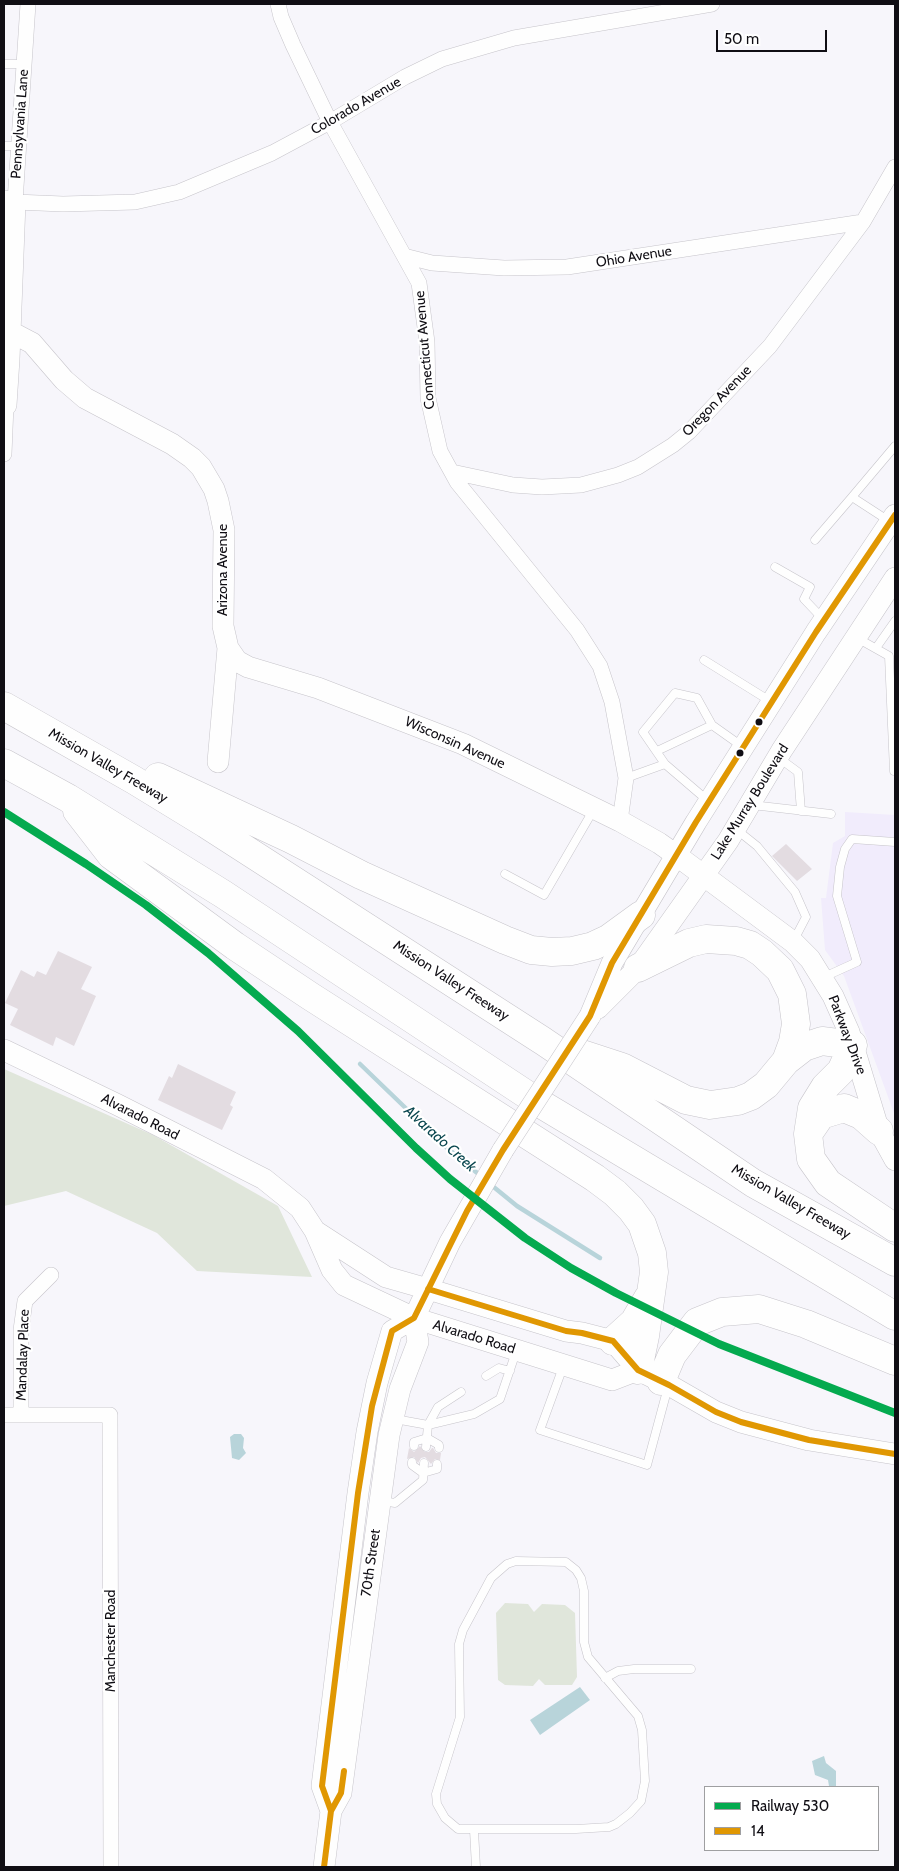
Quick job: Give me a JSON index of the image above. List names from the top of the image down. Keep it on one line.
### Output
{"streets":{"highway":["Mission Valley Freeway"],"main road":["Pennsylvania Lane","Arizona Avenue","Wisconsin Avenue","Lake Murray Boulevard","Parkway Drive","Alvarado Road","70th Street"],"street":["Colorado Avenue","Ohio Avenue","Connecticut Avenue","Oregon Avenue","Mandalay Place","Manchester Road"]},"crossings":[["Colorado Avenue","Pennsylvania Lane"],["Colorado Avenue","Connecticut Avenue"],["Pennsylvania Lane","Arizona Avenue"],["Ohio Avenue","Connecticut Avenue"],["Ohio Avenue","Oregon Avenue"],["Connecticut Avenue","Oregon Avenue"],["Connecticut Avenue","Wisconsin Avenue"],["Arizona Avenue","Wisconsin Avenue"],["Wisconsin Avenue","Lake Murray Boulevard"],["Wisconsin Avenue","Parkway Drive"],["Lake Murray Boulevard","Parkway Drive"],["Lake Murray Boulevard","Alvarado Road"],["Alvarado Road","70th Street"],["Mandalay Place","Manchester Road"]],"water":["Alvarado Creek"],"lines":["transit line 14","rail line 530"],"legend":["Railway 530","14"],"scale_bar":"50 m"}
